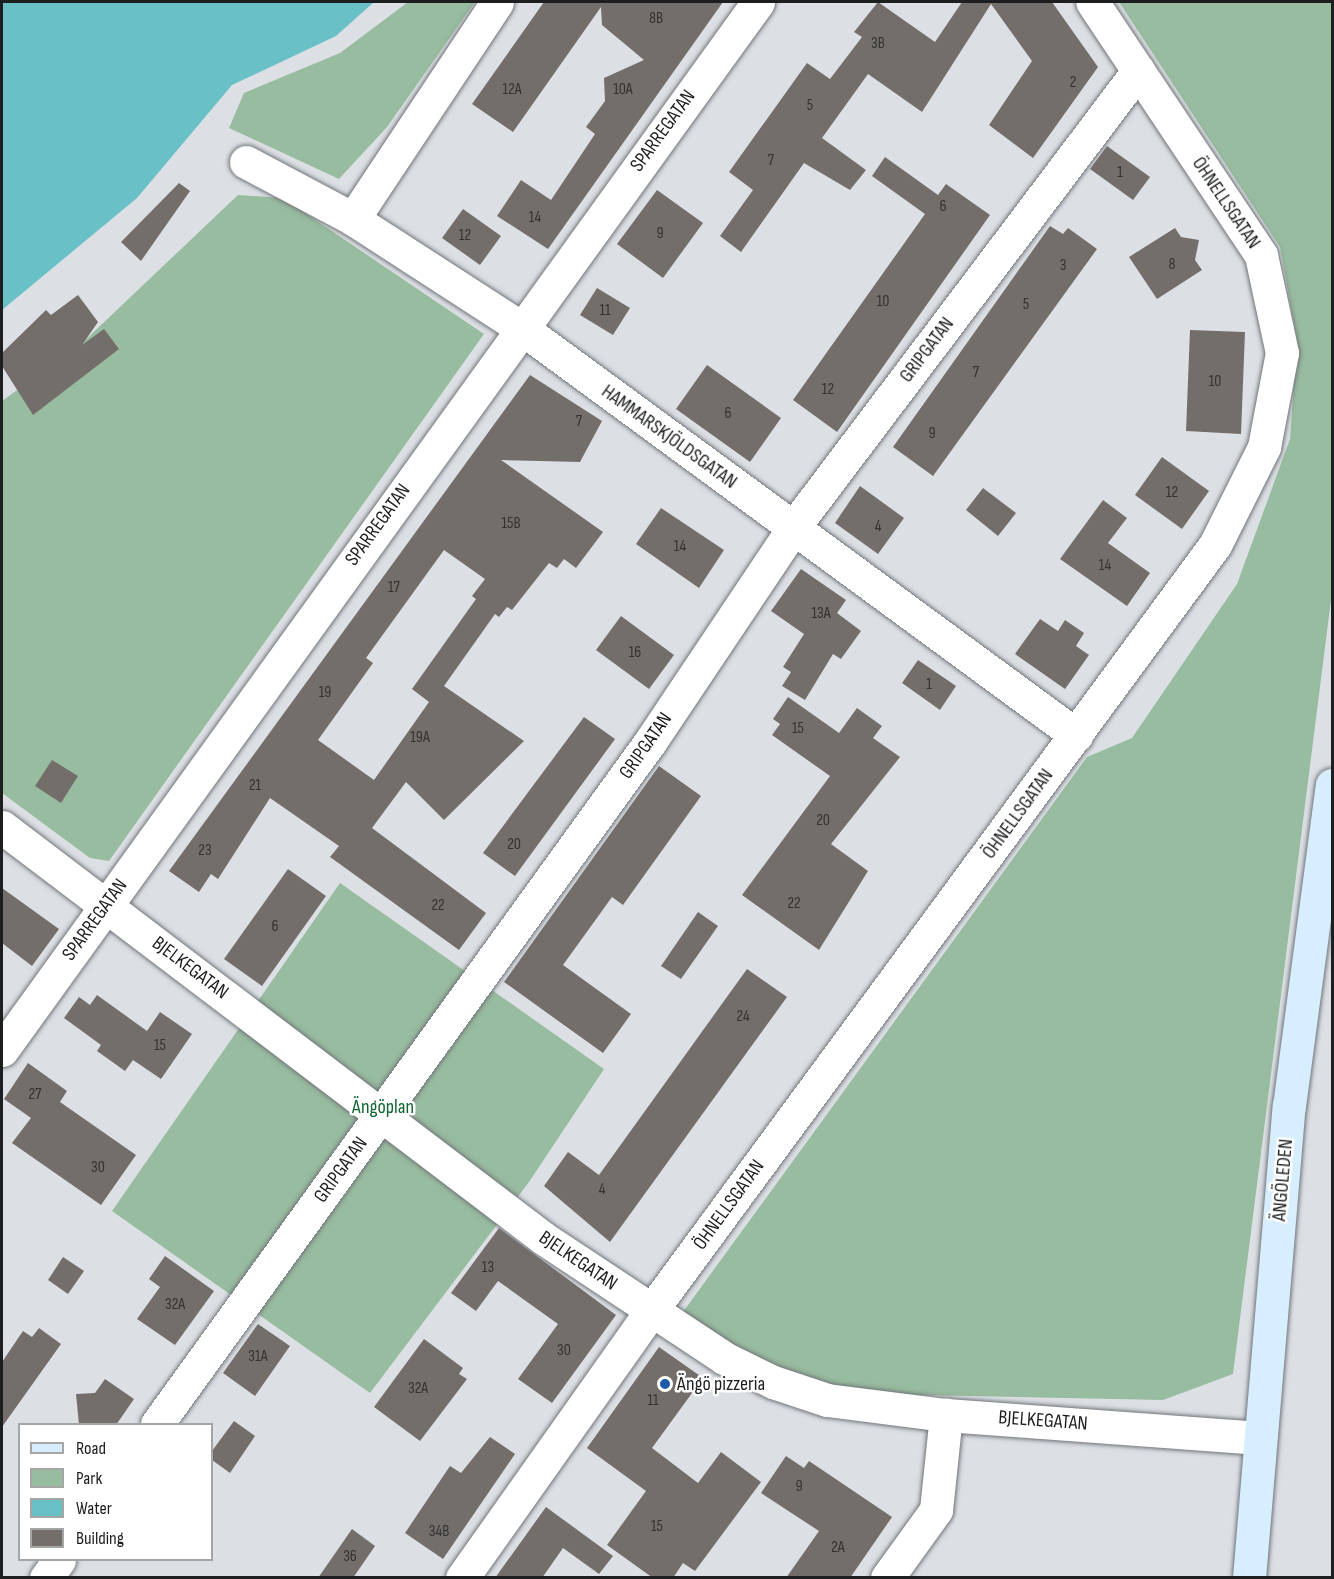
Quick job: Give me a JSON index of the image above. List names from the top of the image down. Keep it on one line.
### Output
{"streets":{"main road":["ÄNGÖLEDEN"],"street":["SPARREGATAN","ÖHNELLSGATAN","GRIPGATAN","HAMMARSKJÖLDSGATAN","BJELKEGATAN"]},"crossings":[["SPARREGATAN","HAMMARSKJÖLDSGATAN"],["SPARREGATAN","BJELKEGATAN"],["ÖHNELLSGATAN","GRIPGATAN"],["ÖHNELLSGATAN","HAMMARSKJÖLDSGATAN"],["ÖHNELLSGATAN","BJELKEGATAN"],["GRIPGATAN","HAMMARSKJÖLDSGATAN"],["GRIPGATAN","BJELKEGATAN"],["BJELKEGATAN","ÄNGÖLEDEN"]],"parks":["Ängöplan"],"places":["Ängö pizzeria"],"house_numbers":["8B","3B","2","12A","10A","5","7","1","6","14","9","12","8","3","10","5","11","7","10","12","6","7","9","12","15B","4","14","14","17","13A","16","1","19","15","19A","21","20","20","23","22","22","6","24","15","27","30","4","13","32A","30","31A","32A","11","9","15","34B","2A","36"],"legend":["Road","Park","Water","Building"]}
